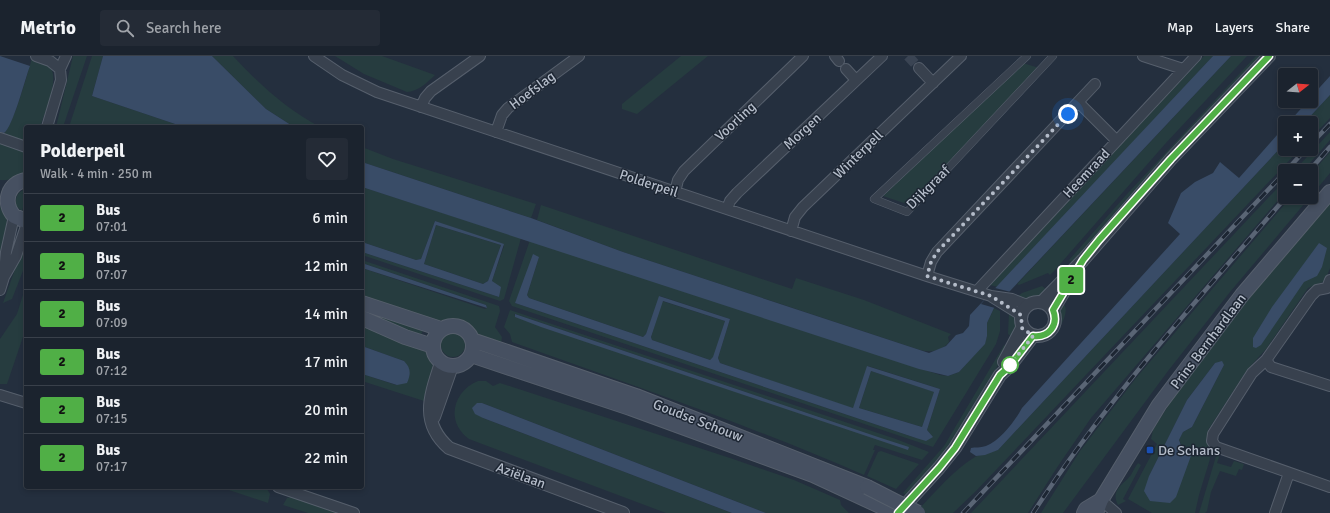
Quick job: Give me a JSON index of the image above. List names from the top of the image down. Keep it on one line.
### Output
{"streets":{"main road":["Prins Bernhardlaan","Goudse Schouw"],"street":["Hoefslag","Voorling","Morgen","Winterpell","Heemraad","Polderpeil","Dijkgraaf","Aziëlaan"]},"crossings":[["Hoefslag","Polderpeil"],["Voorling","Polderpeil"],["Morgen","Polderpeil"],["Winterpell","Polderpeil"],["Heemraad","Polderpeil"],["Goudse Schouw","Aziëlaan"]],"places":{"transit":["De Schans"]},"lines":["bus line 2"],"north":"right","page":{"header":"Metrio","search":"Search here","nav":["Map","Layers","Share"],"on_map":"2","map_buttons":["+","−"],"heading":["Polderpeil","Walk · 4 min · 250 m"],"list":[{"mark":"2","name":"Bus","note":"07:01","value":"6 min"},{"mark":"2","name":"Bus","note":"07:07","value":"12 min"},{"mark":"2","name":"Bus","note":"07:09","value":"14 min"},{"mark":"2","name":"Bus","note":"07:12","value":"17 min"},{"mark":"2","name":"Bus","note":"07:15","value":"20 min"},{"mark":"2","name":"Bus","note":"07:17","value":"22 min"}]}}
